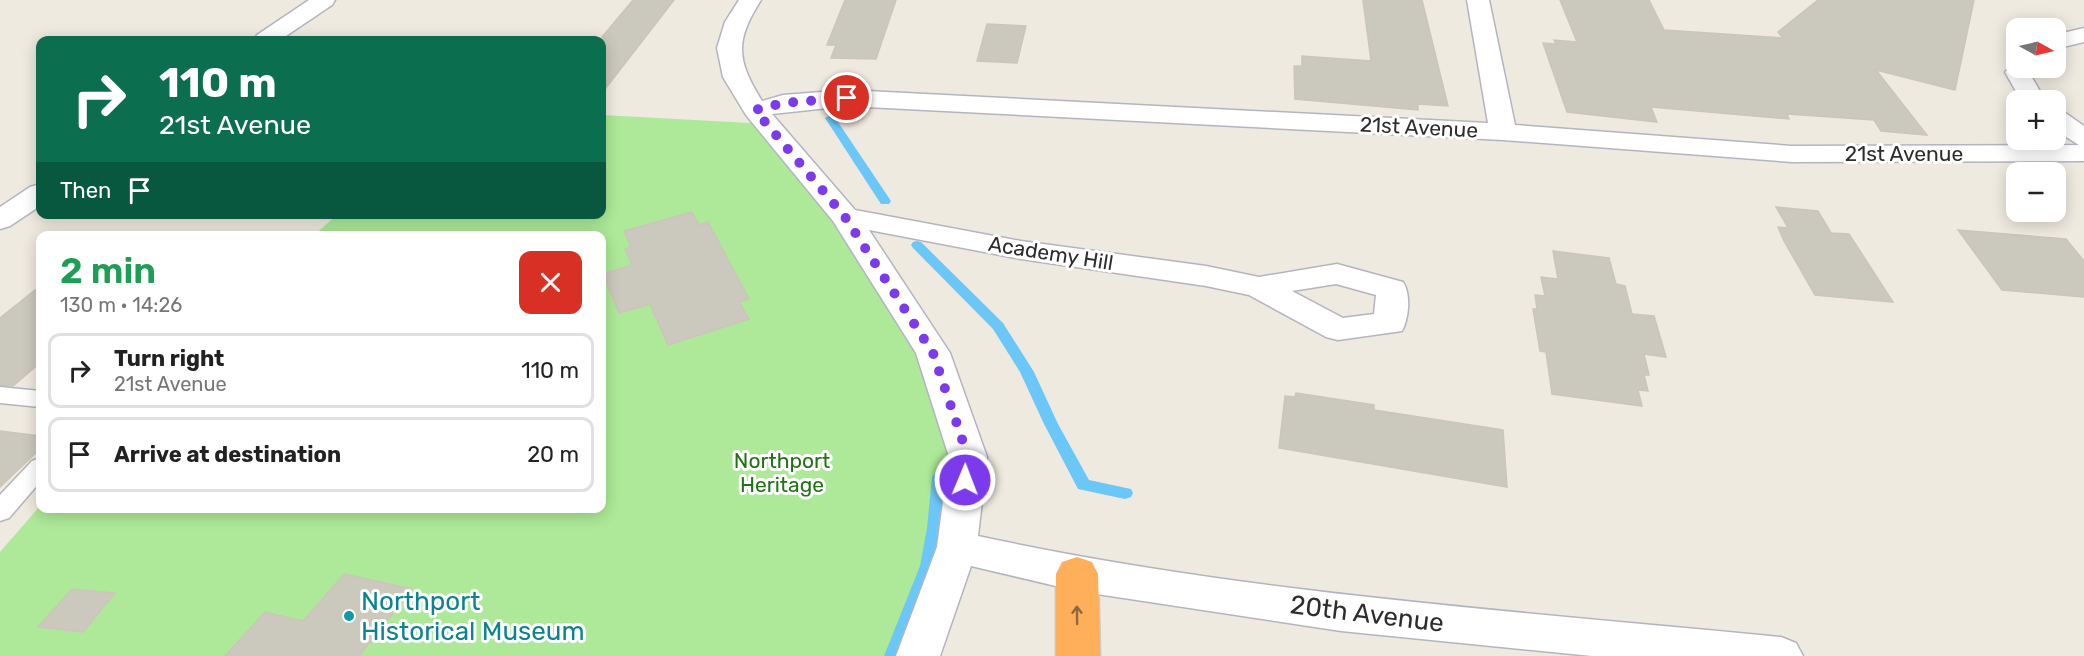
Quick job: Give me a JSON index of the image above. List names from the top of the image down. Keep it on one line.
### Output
{"streets":{"street":["21st Avenue","Academy Hill","20th Avenue"]},"parks":["Northport Heritage"],"places":["Northport Historical Museum"],"north":"right","page":{"map_buttons":["+","−"],"turn":["110 m","21st Avenue"],"then":"Then","heading":["2 min","130 m · 14:26"],"list":[{"name":"Turn right","note":"21st Avenue","value":"110 m"},{"name":"Arrive at destination","value":"20 m"}]}}
